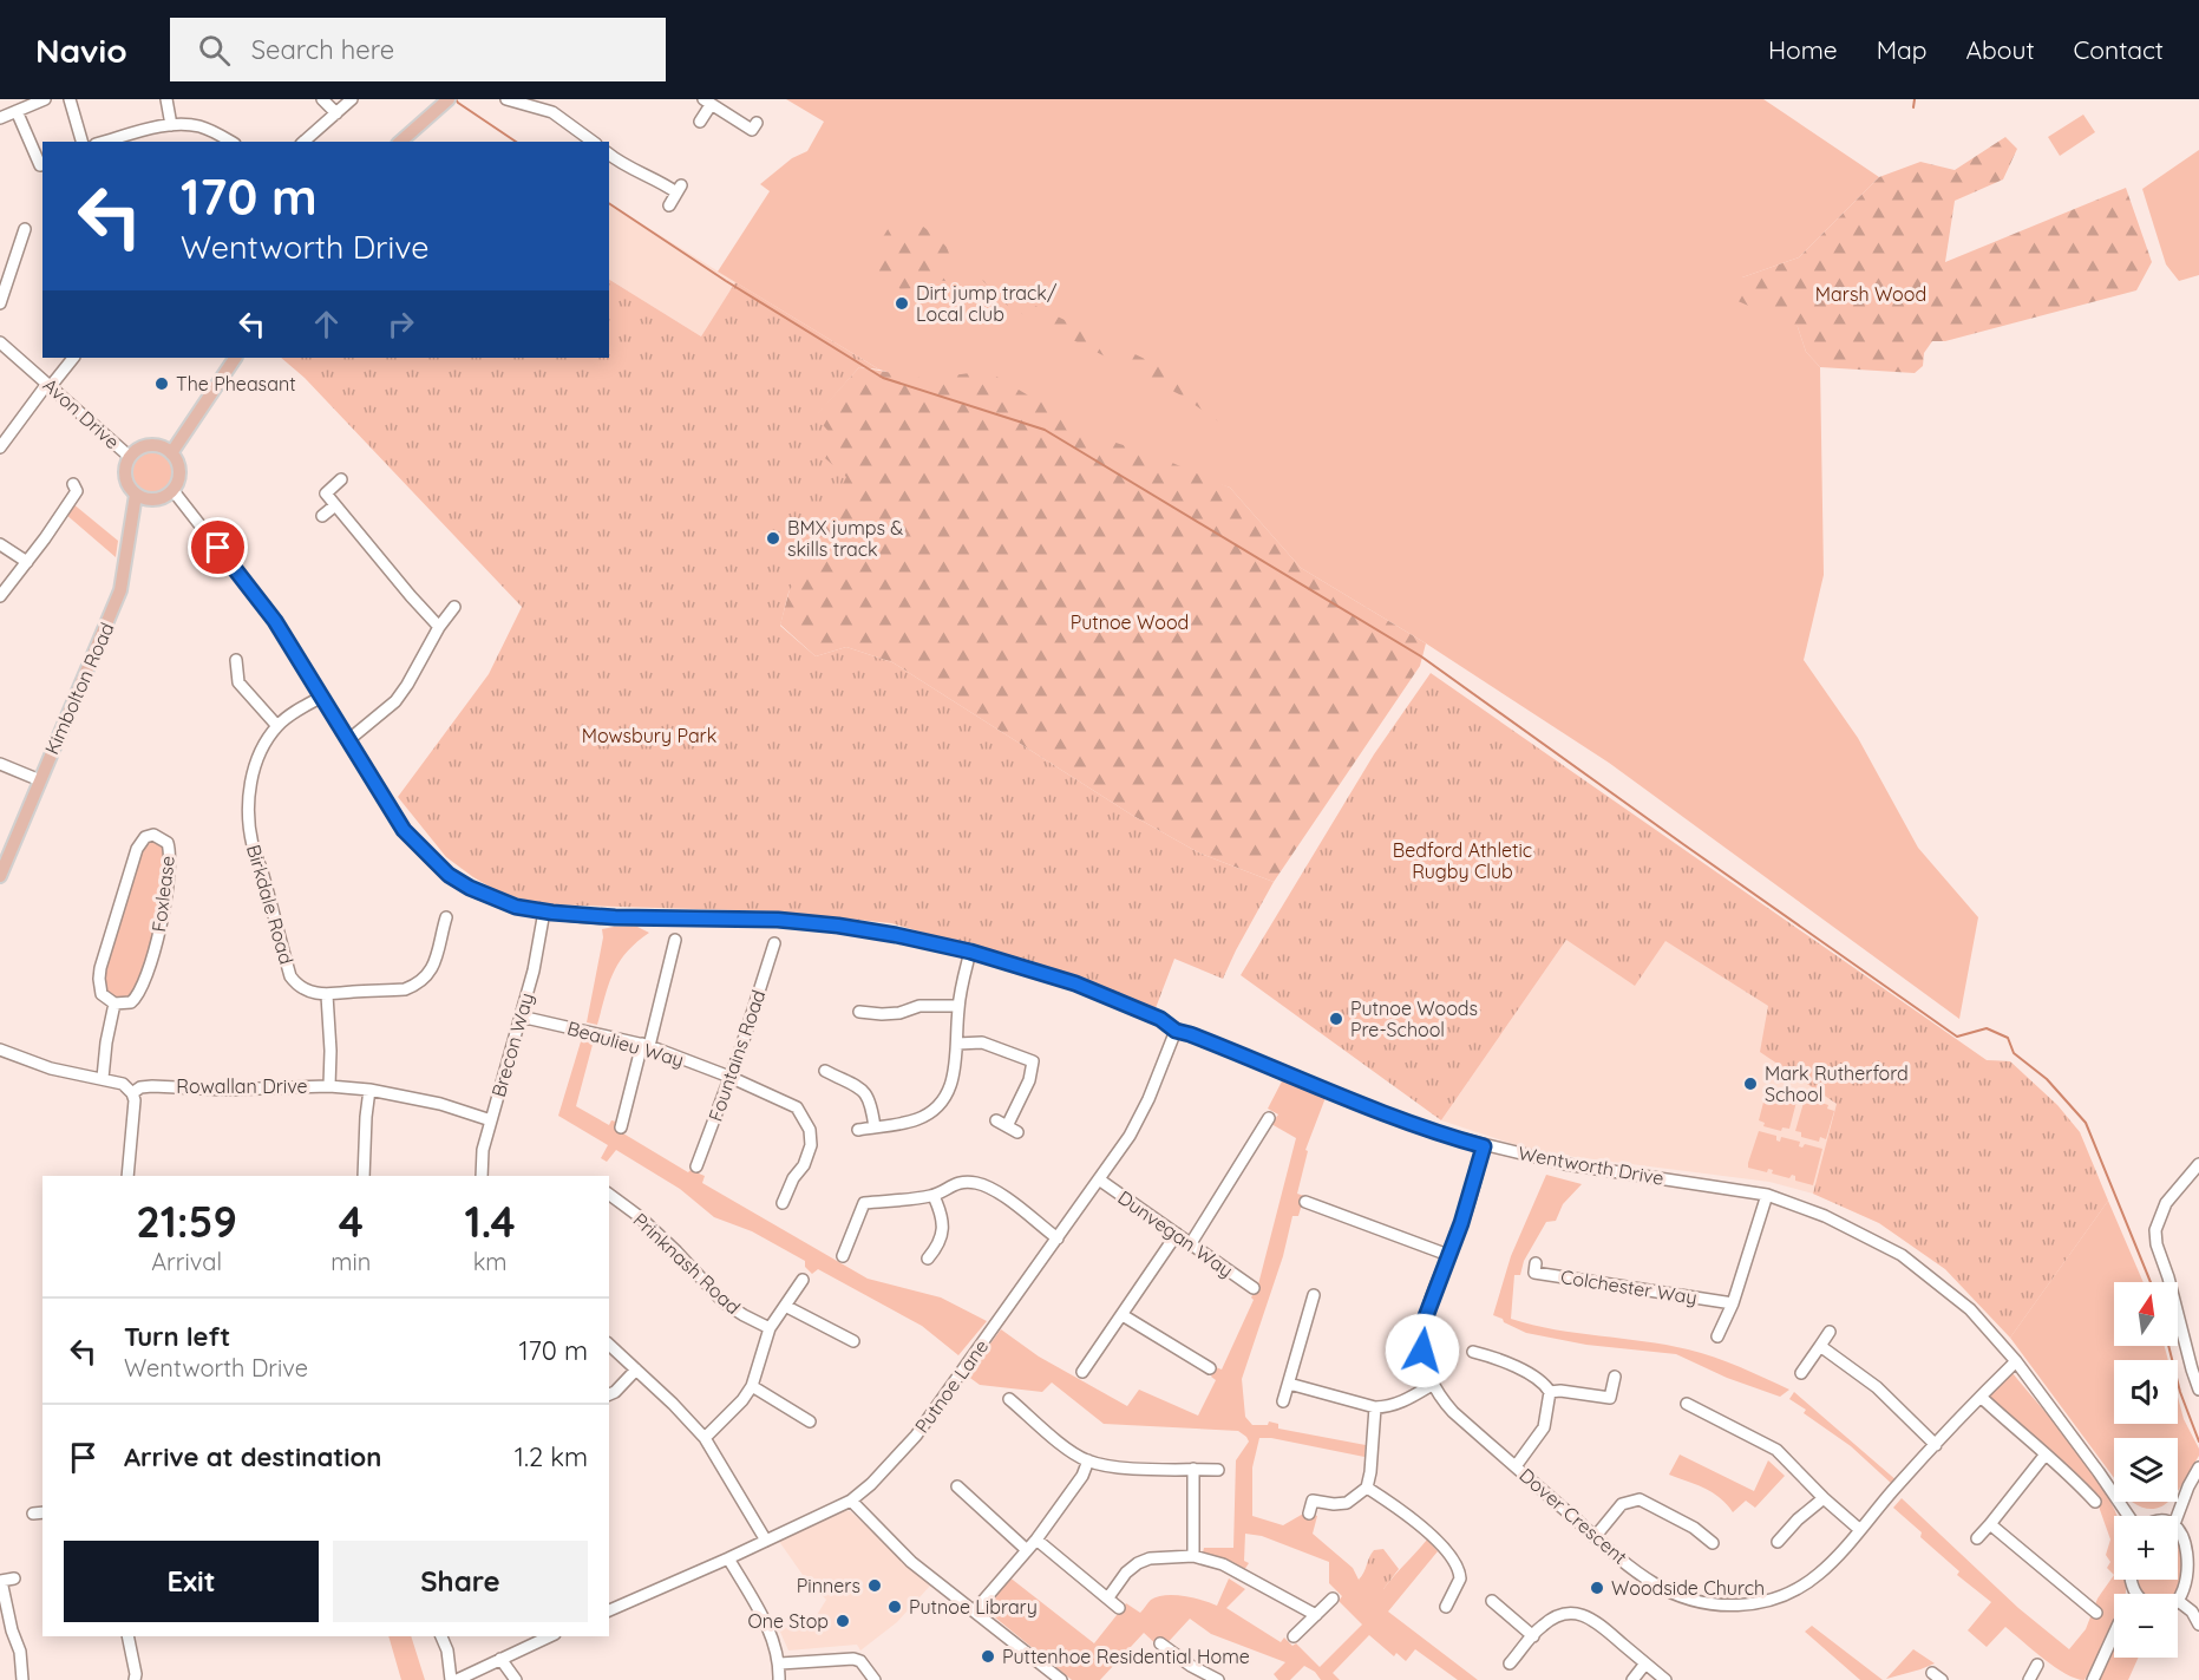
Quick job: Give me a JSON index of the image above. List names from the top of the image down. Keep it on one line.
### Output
{"streets":{"main road":["Kimbolton Road"],"street":["Avon Drive","Foxlease","Birkdale Road","Beaulieu Way","Brecon Way","Fountains Road","Rowallan Drive","Wentworth Drive","Dunvegan Way","Prinknash Road","Colchester Way","Putnoe Lane","Dover Crescent"]},"crossings":[["Avon Drive","Kimbolton Road"],["Avon Drive","Wentworth Drive"],["Kimbolton Road","Wentworth Drive"],["Birkdale Road","Wentworth Drive"],["Beaulieu Way","Brecon Way"],["Beaulieu Way","Fountains Road"],["Brecon Way","Rowallan Drive"],["Brecon Way","Wentworth Drive"],["Wentworth Drive","Putnoe Lane"],["Wentworth Drive","Dover Crescent"],["Dunvegan Way","Putnoe Lane"]],"parks":["Marsh Wood","Putnoe Wood","Mowsbury Park","Bedford Athletic Rugby Club"],"places":["Dirt jump track/ Local club","The Pheasant","BMX jumps & skills track","Putnoe Woods Pre-School","Mark Rutherford School","Pinners","Woodside Church","Putnoe Library","One Stop","Puttenhoe Residential Home"],"north":"top","page":{"header":"Navio","search":"Search here","nav":["Home","Map","About","Contact"],"turn":["170 m","Wentworth Drive"],"eta":["21:59","Arrival","4","min","1.4","km"],"map_buttons":["+","−"],"list":[{"name":"Turn left","note":"Wentworth Drive","value":"170 m"},{"name":"Arrive at destination","value":"1.2 km"}],"buttons":["Exit","Share"]}}
